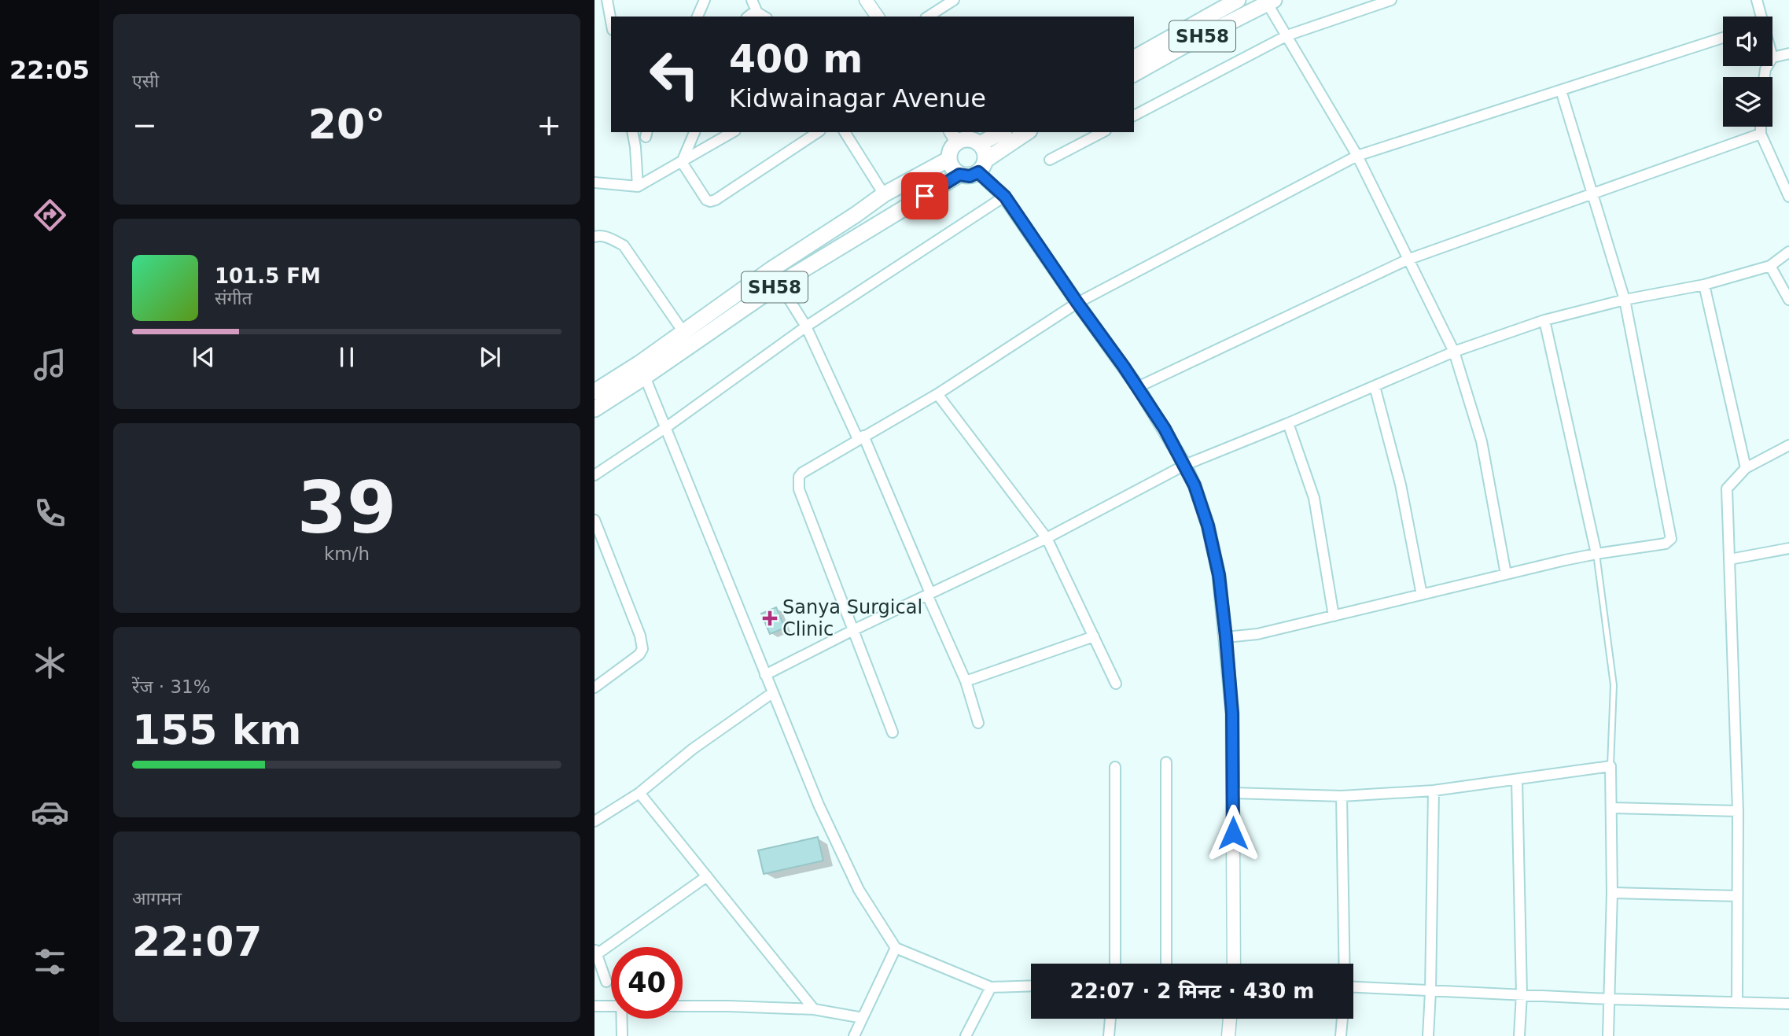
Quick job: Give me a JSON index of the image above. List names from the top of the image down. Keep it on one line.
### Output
{"streets":{"main road":["SH58"]},"places":{"health":["Sanya Surgical Clinic"]},"page":{"tabs":"22:05","tile":["एसी",["39","km/h"],["रेंज · 31%","155 km"],["आगमन","22:07"]],"turn":["400 m","Kidwainagar Avenue"],"heat":["−","20°","+"],"song":["101.5 FM","संगीत"],"limit":"40","trip":"22:07 · 2 मिनट · 430 m"}}
